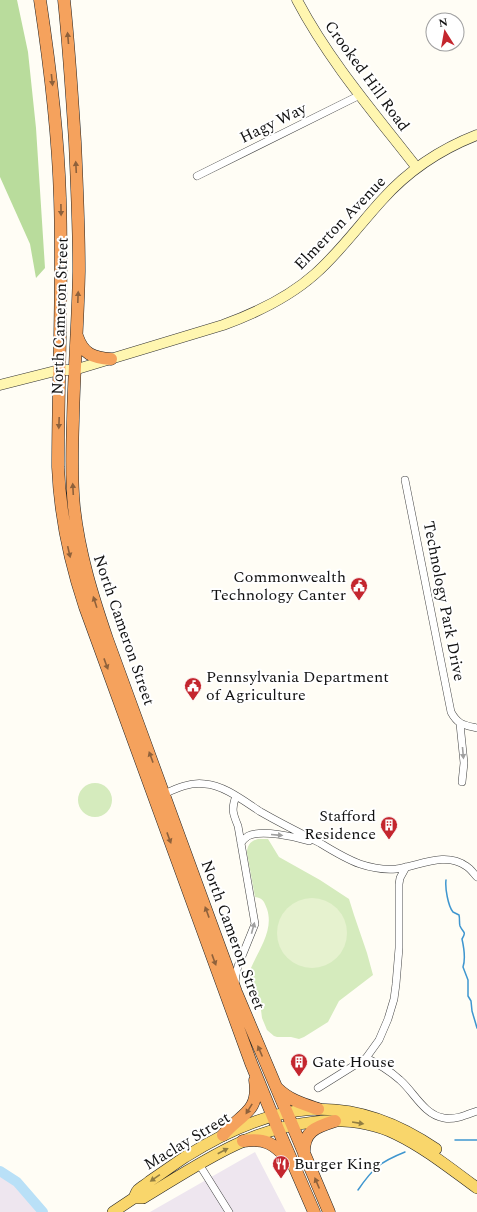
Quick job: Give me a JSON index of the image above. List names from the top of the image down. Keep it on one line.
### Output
{"streets":{"highway":["North Cameron Street"],"main road":["Crooked Hill Road","Elmerton Avenue","Maclay Street"],"street":["Hagy Way","Technology Park Drive"]},"crossings":[["Crooked Hill Road","Hagy Way"],["Crooked Hill Road","Elmerton Avenue"],["Elmerton Avenue","North Cameron Street"],["North Cameron Street","Maclay Street"]],"places":{"public building":["Commonwealth Technology Canter","Pennsylvania Department of Agriculture"],"building":["Stafford Residence","Gate House"],"restaurant":["Burger King"]},"north":"top"}
